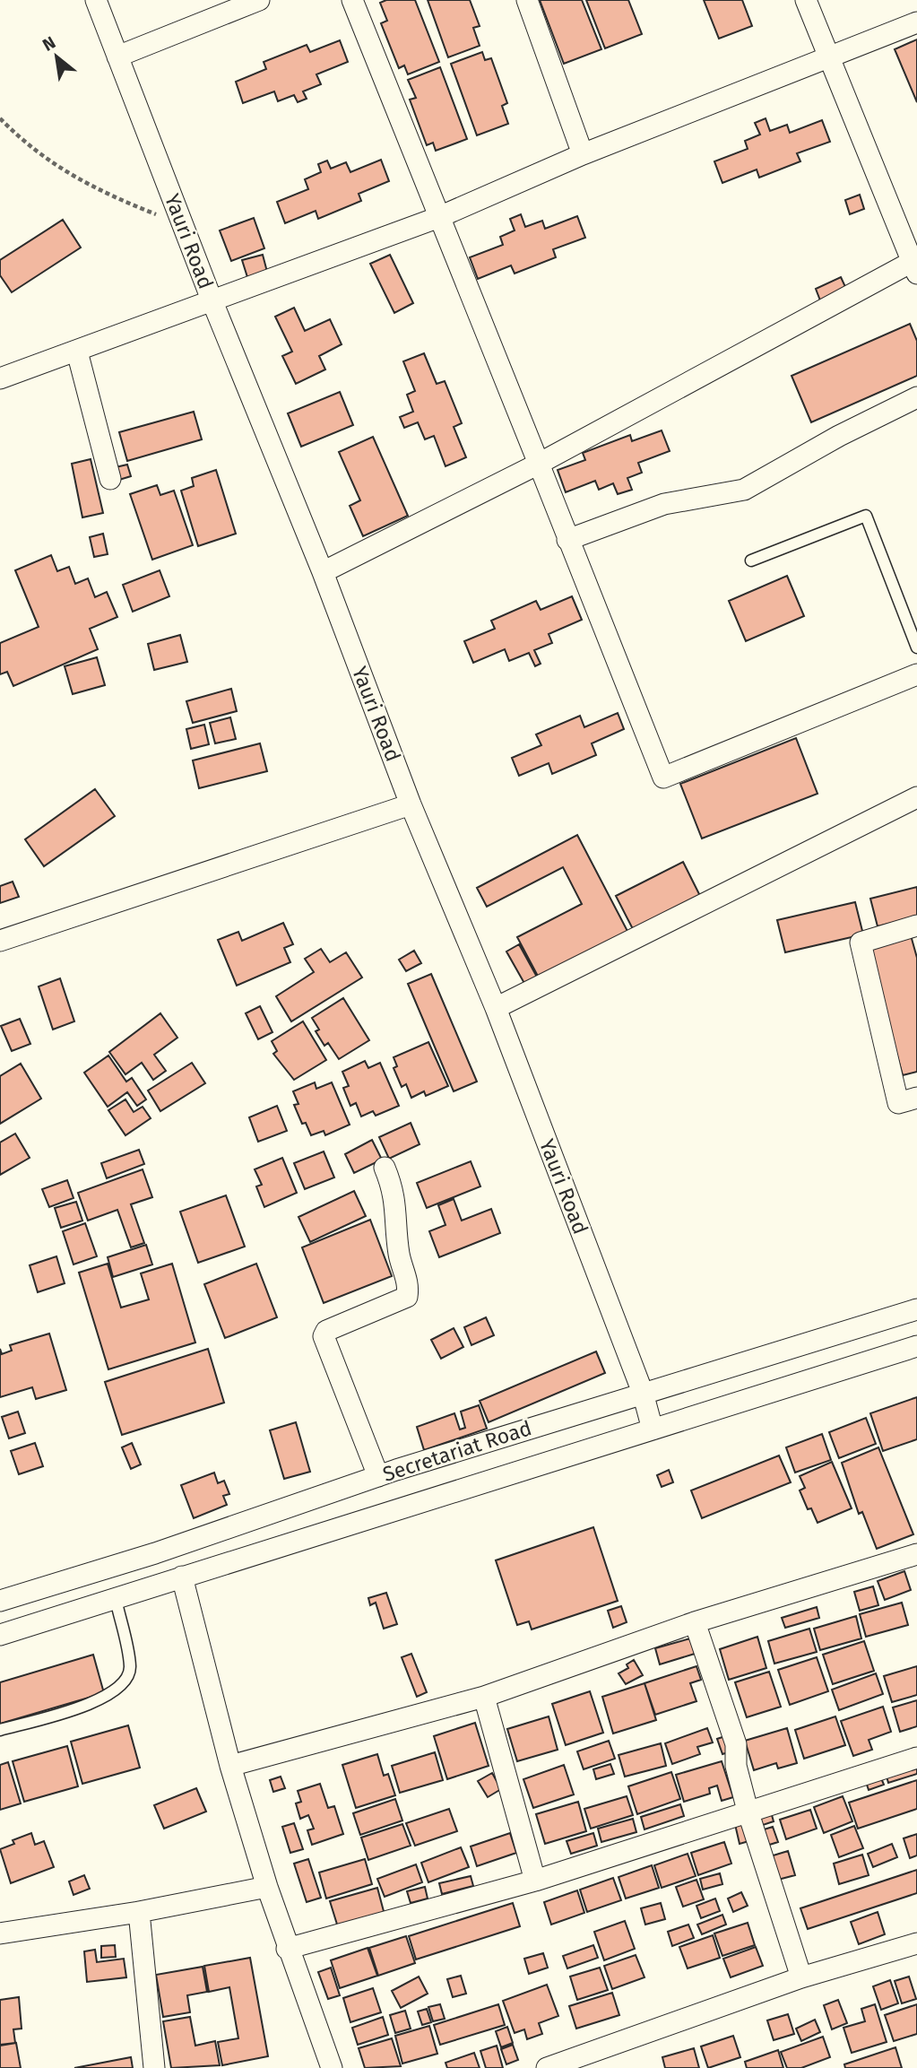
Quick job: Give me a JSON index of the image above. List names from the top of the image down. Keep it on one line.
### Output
{"streets":{"street":["Yauri Road","Secretariat Road"]},"crossings":[["Yauri Road","Secretariat Road"]],"north":"top left"}
